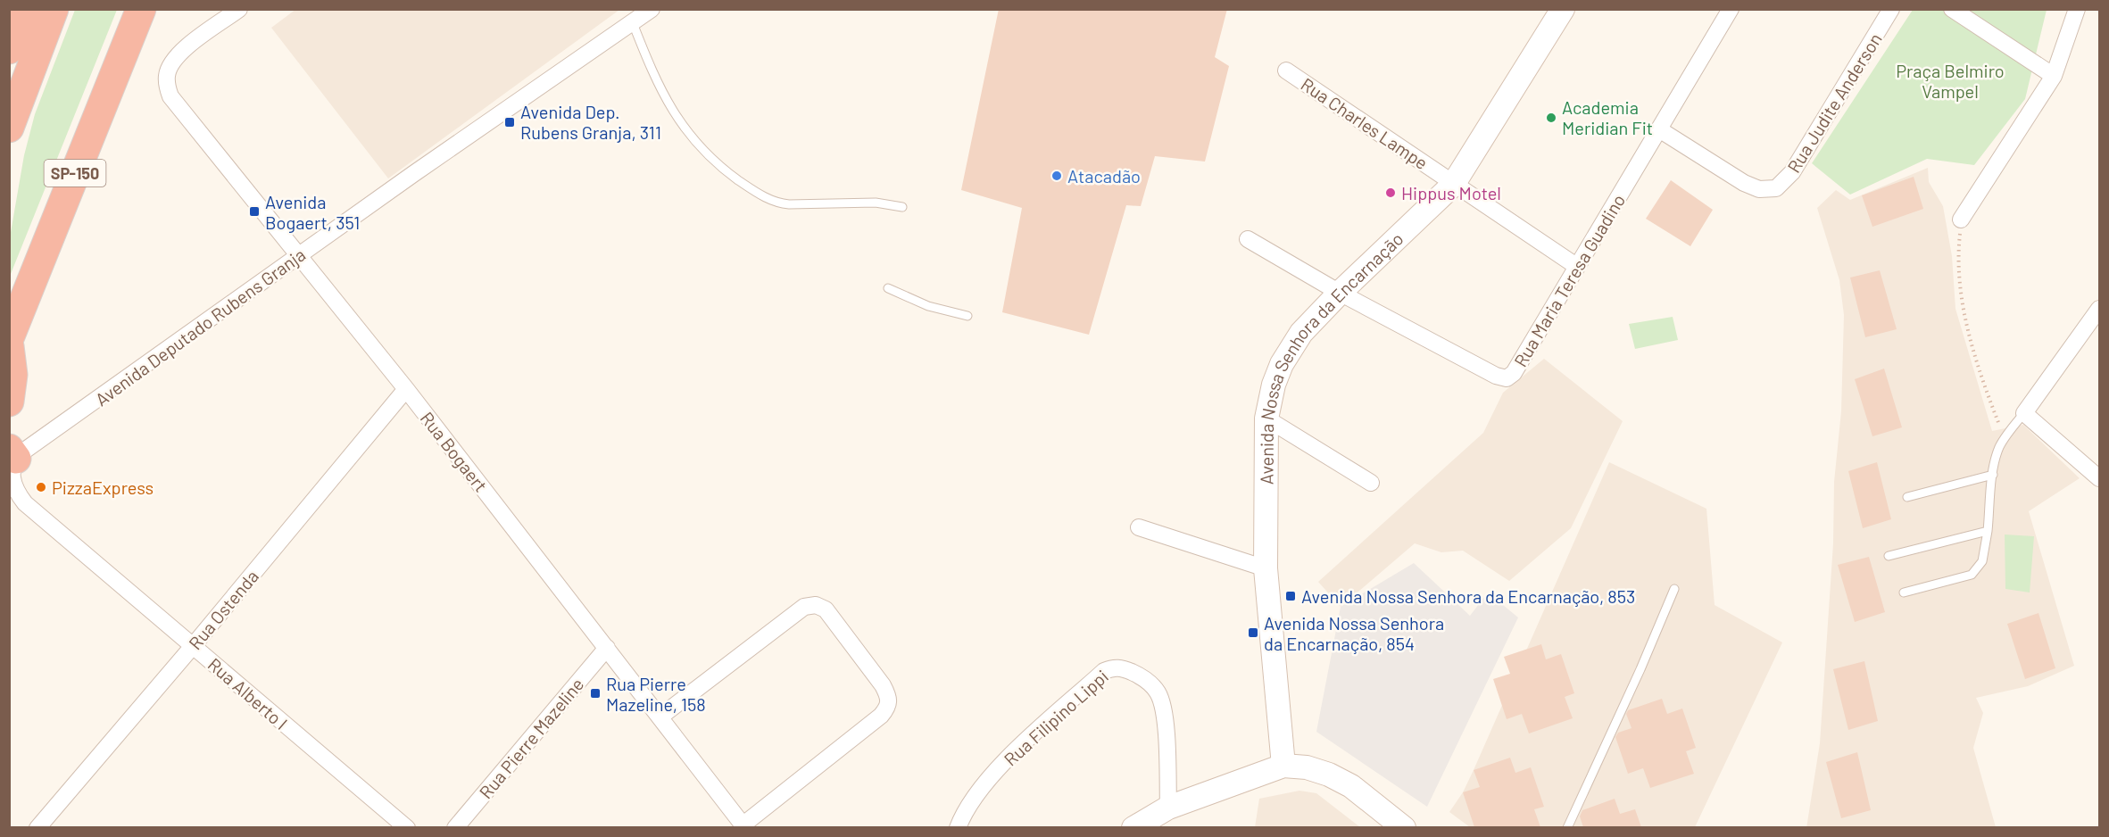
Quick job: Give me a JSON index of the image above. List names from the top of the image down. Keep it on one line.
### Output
{"streets":{"highway":["SP-150"],"street":["Rua Judite Anderson","Rua Charles Lampe","Rua Maria Teresa Guadino","Avenida Deputado Rubens Granja","Avenida Nossa Senhora da Encarnação","Rua Bogaert","Rua Ostenda","Rua Alberto I","Rua Filipino Lippi","Rua Pierre Mazeline"]},"crossings":[["Rua Judite Anderson","Rua Maria Teresa Guadino"],["Rua Charles Lampe","Rua Maria Teresa Guadino"],["Rua Charles Lampe","Avenida Nossa Senhora da Encarnação"],["Rua Maria Teresa Guadino","Avenida Nossa Senhora da Encarnação"],["Avenida Deputado Rubens Granja","Rua Bogaert"],["Avenida Deputado Rubens Granja","Rua Alberto I"],["Rua Bogaert","Rua Ostenda"],["Rua Bogaert","Rua Pierre Mazeline"],["Rua Ostenda","Rua Alberto I"]],"parks":["Praça Belmiro Vampel"],"places":{"other":["Academia Meridian Fit","Atacadão","Hippus Motel","PizzaExpress"],"transit":["Avenida Dep. Rubens Granja, 311","Avenida Bogaert, 351","Avenida Nossa Senhora da Encarnação, 853","Avenida Nossa Senhora da Encarnação, 854","Rua Pierre Mazeline, 158"]}}
